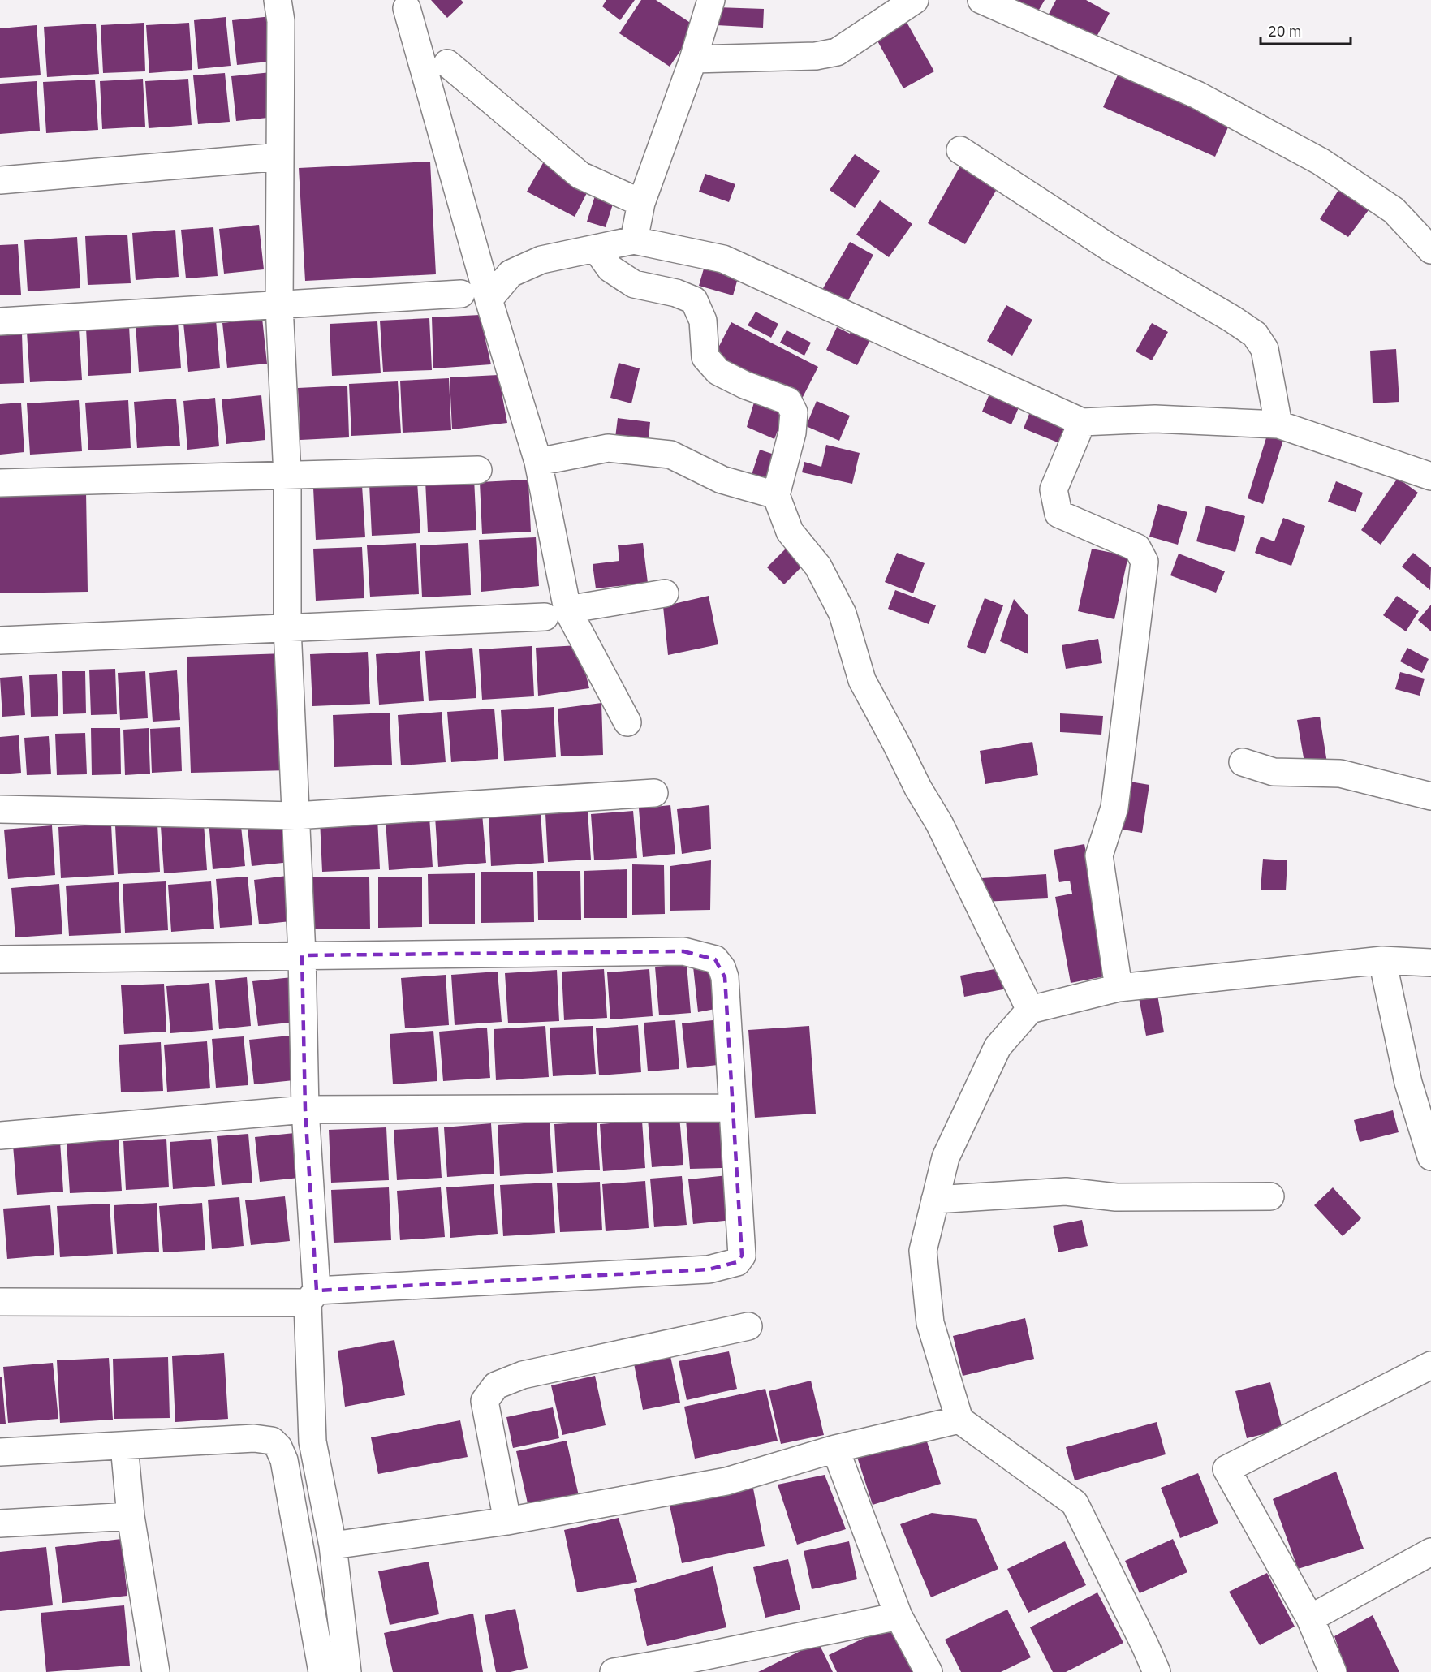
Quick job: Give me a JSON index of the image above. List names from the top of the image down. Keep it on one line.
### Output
{"scale_bar":"20 m"}
